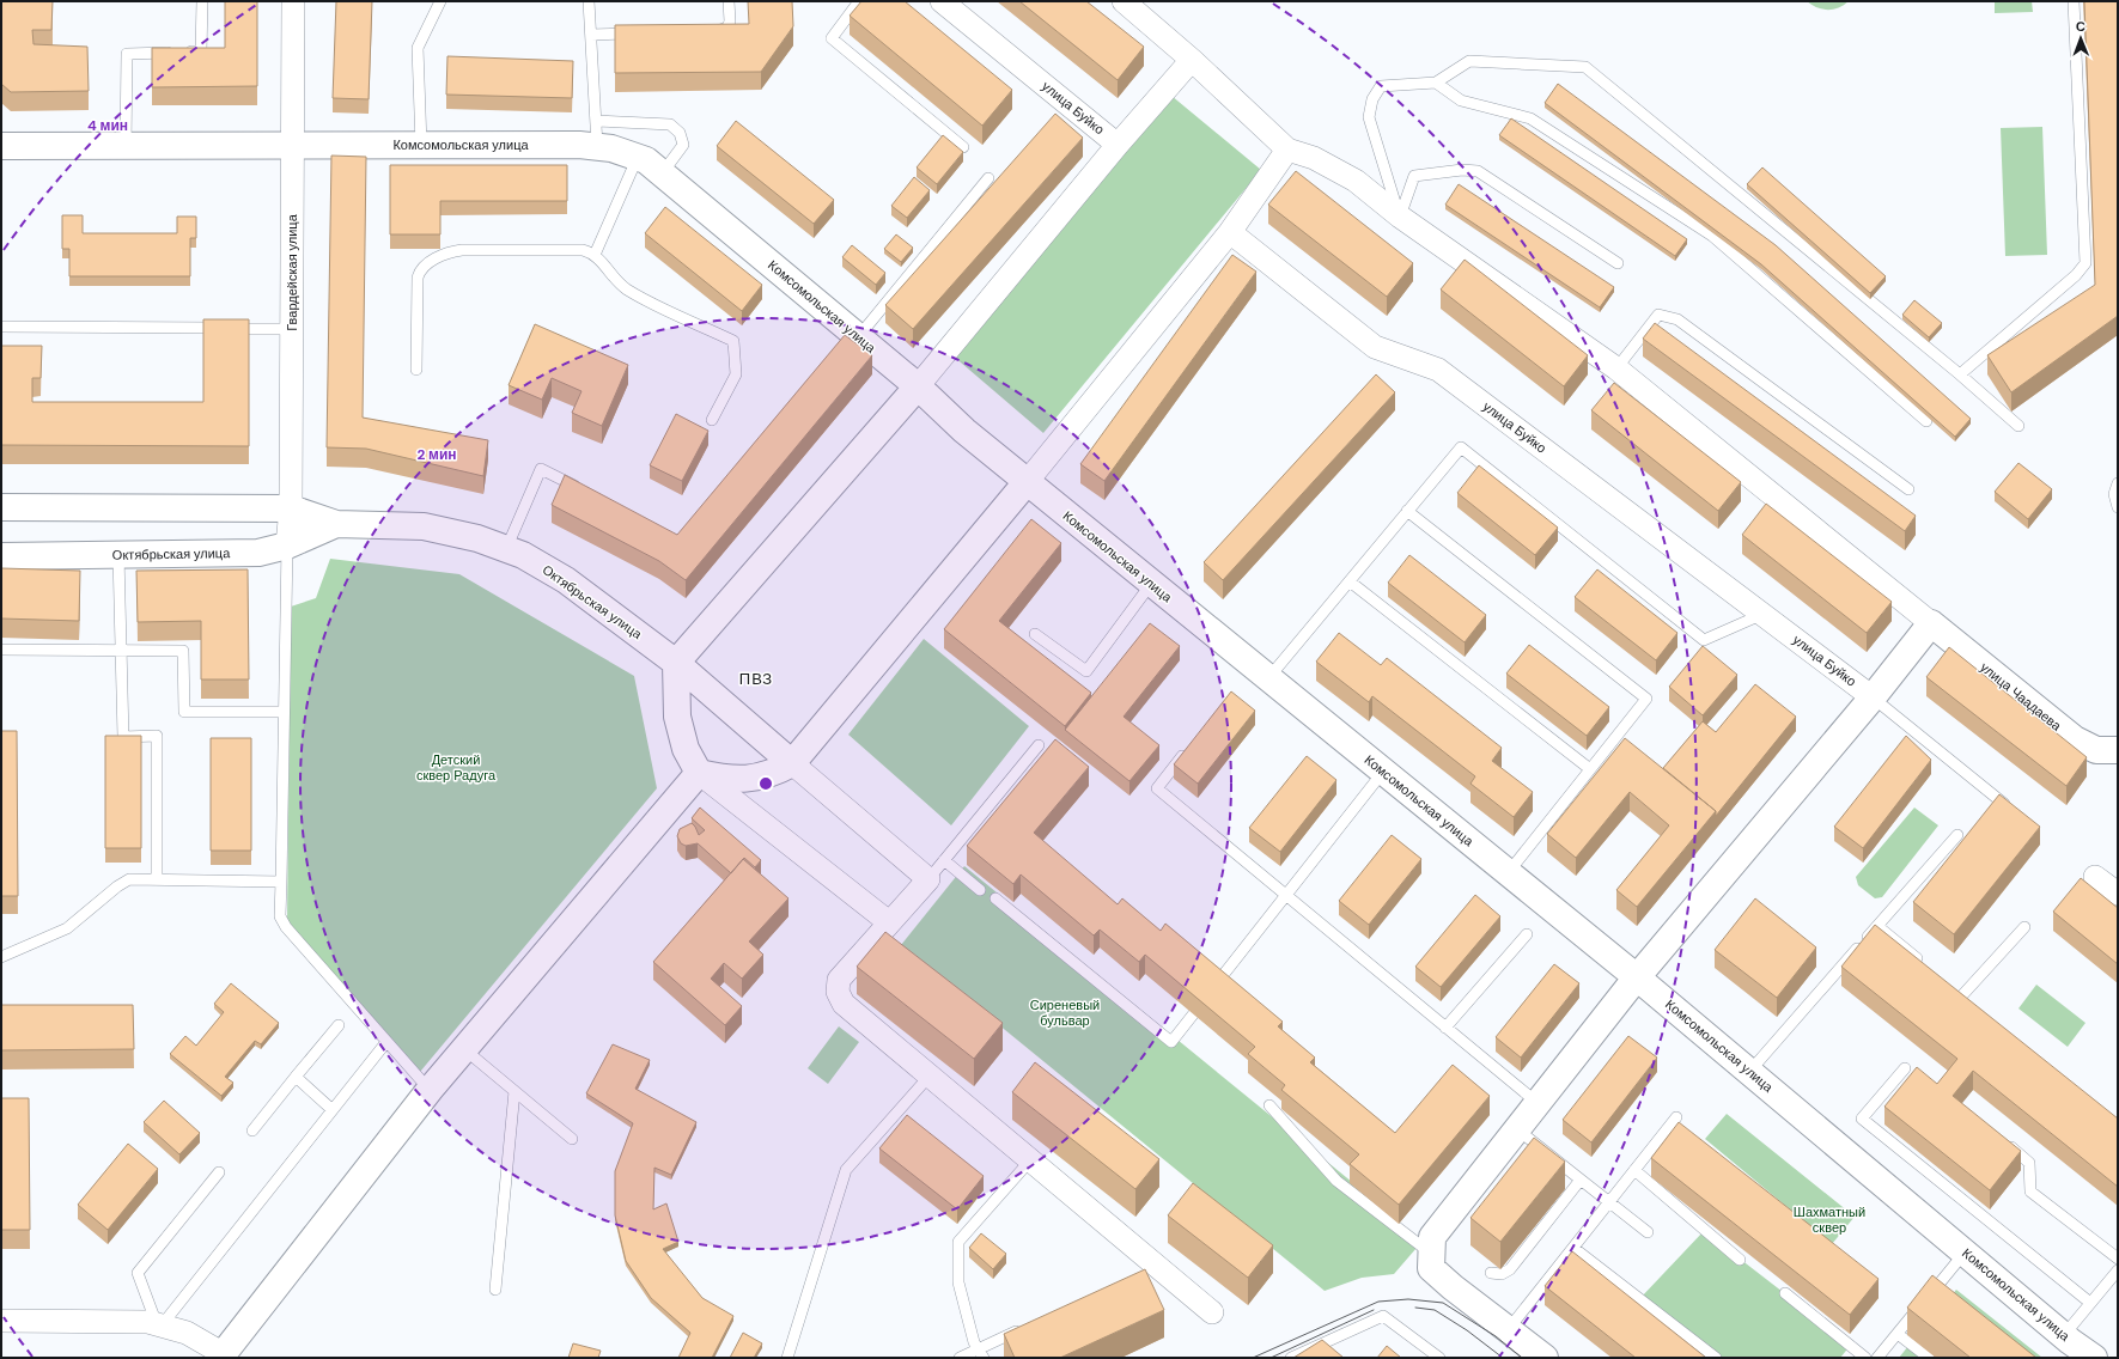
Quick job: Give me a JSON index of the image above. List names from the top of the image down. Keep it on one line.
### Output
{"streets":{"street":["улица Буйко","Комсомольская улица","Гвардейская улица","Октябрьская улица","улица Чаадаева"]},"crossings":[["Комсомольская улица","Гвардейская улица"],["Гвардейская улица","Октябрьская улица"]],"districts":["ПВЗ"],"parks":["Детский сквер Радуга","Сиреневый бульвар","Шахматный сквер"],"north":"top","rings":["4 мин","2 мин"]}
